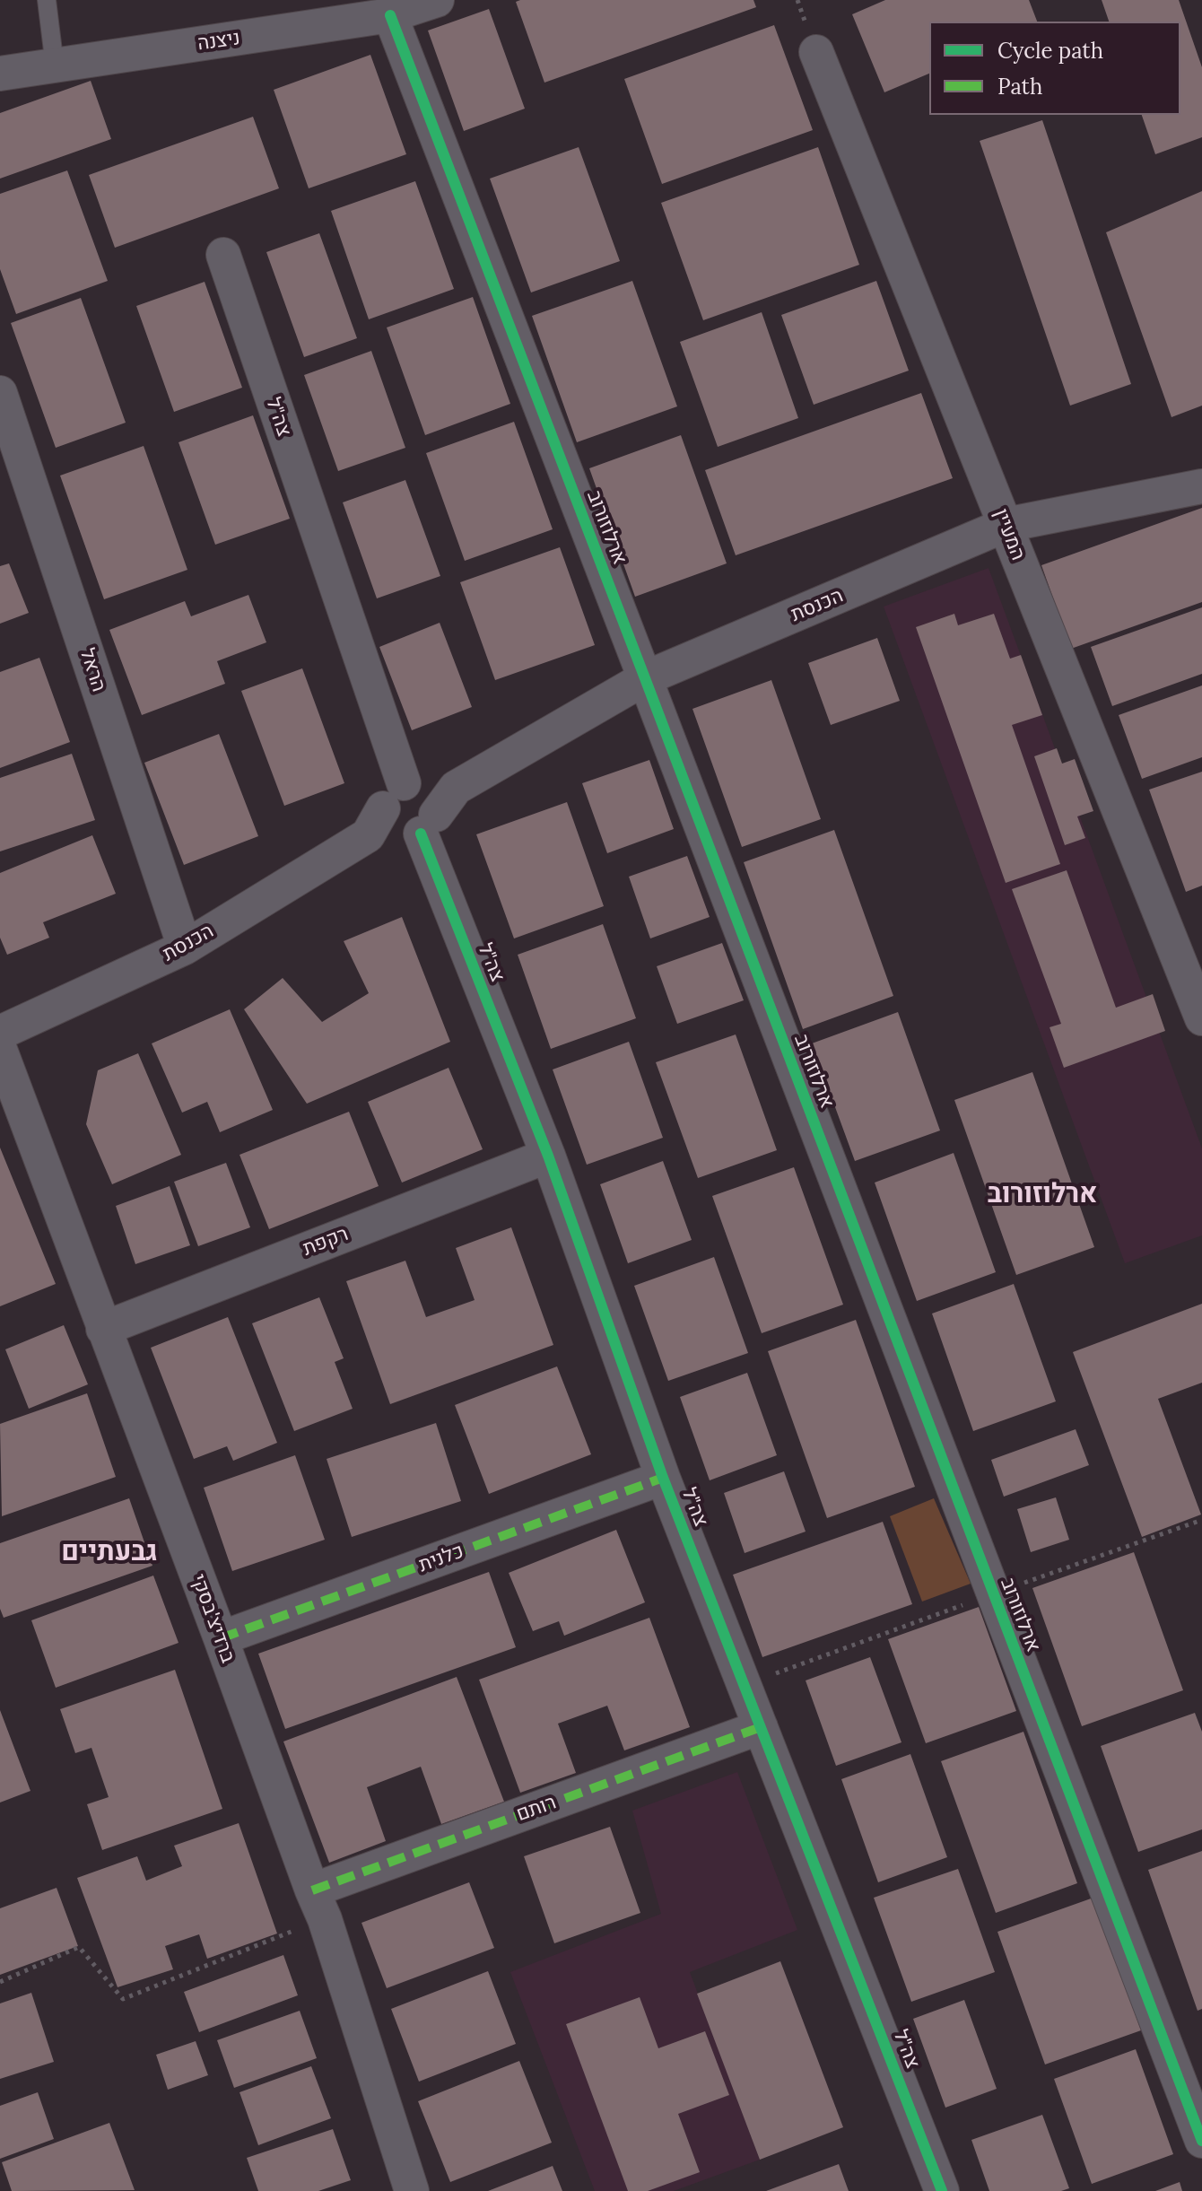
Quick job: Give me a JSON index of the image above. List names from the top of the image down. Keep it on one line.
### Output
{"streets":{"street":["ניצנה","צה\"ל","ארלוזורוב","המעיין","הכנסת","הראל","רקפת","כלנית","ברדיצ'בסקי","רותם"]},"crossings":[["ניצנה","ארלוזורוב"],["צה\"ל","הכנסת"],["צה\"ל","רקפת"],["צה\"ל","כלנית"],["צה\"ל","רותם"],["ארלוזורוב","הכנסת"],["המעיין","הכנסת"],["הכנסת","הראל"],["רקפת","ברדיצ'בסקי"],["כלנית","ברדיצ'בסקי"],["ברדיצ'בסקי","רותם"]],"districts":["ארלוזורוב","גבעתיים"],"legend":["Cycle path","Path"]}
